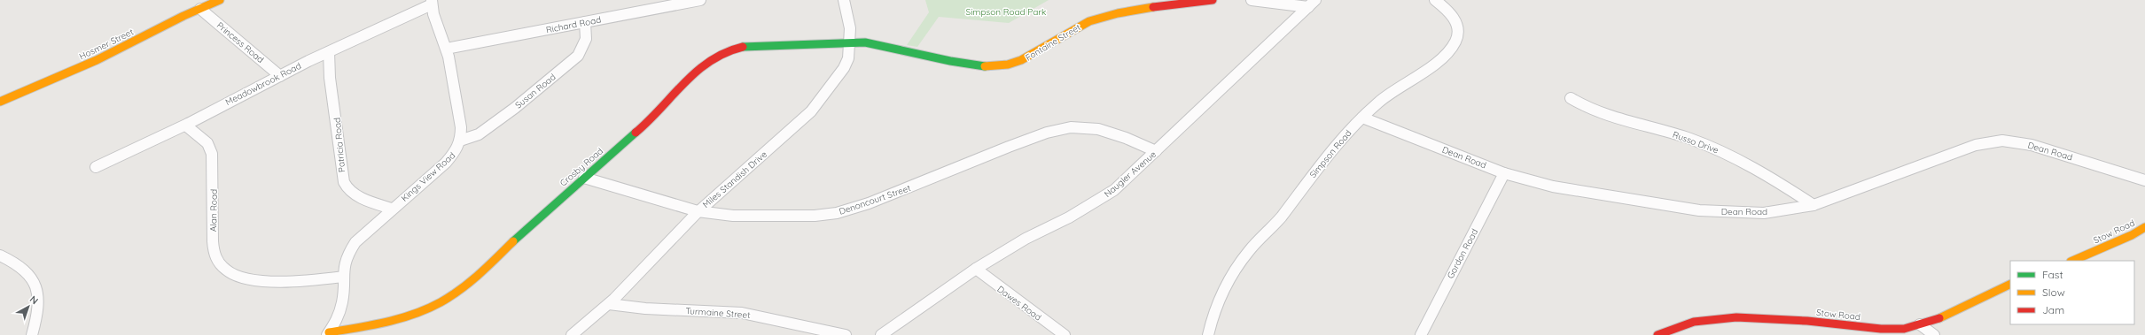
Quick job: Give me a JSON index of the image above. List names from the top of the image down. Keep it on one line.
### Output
{"streets":{"street":["Richard Road","Princess Road","Fontaine Street","Hosmer Street","Meadowbrook Road","Susan Road","Russo Drive","Patricia Road","Dean Road","Simpson Road","Crosby Road","Naugler Avenue","Kings View Road","Miles Standish Drive","Denoncourt Street","Alan Road","Stow Road","Gordon Road","Dawes Road","Turmaine Street"]},"crossings":[["Richard Road","Susan Road"],["Princess Road","Hosmer Street"],["Princess Road","Meadowbrook Road"],["Fontaine Street","Crosby Road"],["Fontaine Street","Miles Standish Drive"],["Meadowbrook Road","Patricia Road"],["Meadowbrook Road","Alan Road"],["Susan Road","Kings View Road"],["Russo Drive","Dean Road"],["Patricia Road","Kings View Road"],["Dean Road","Simpson Road"],["Dean Road","Gordon Road"],["Crosby Road","Kings View Road"],["Crosby Road","Miles Standish Drive"],["Crosby Road","Denoncourt Street"],["Naugler Avenue","Denoncourt Street"],["Naugler Avenue","Dawes Road"],["Kings View Road","Alan Road"],["Miles Standish Drive","Denoncourt Street"],["Miles Standish Drive","Turmaine Street"]],"parks":["Simpson Road Park"],"legend":["Fast","Slow","Jam"],"north":"top right"}
